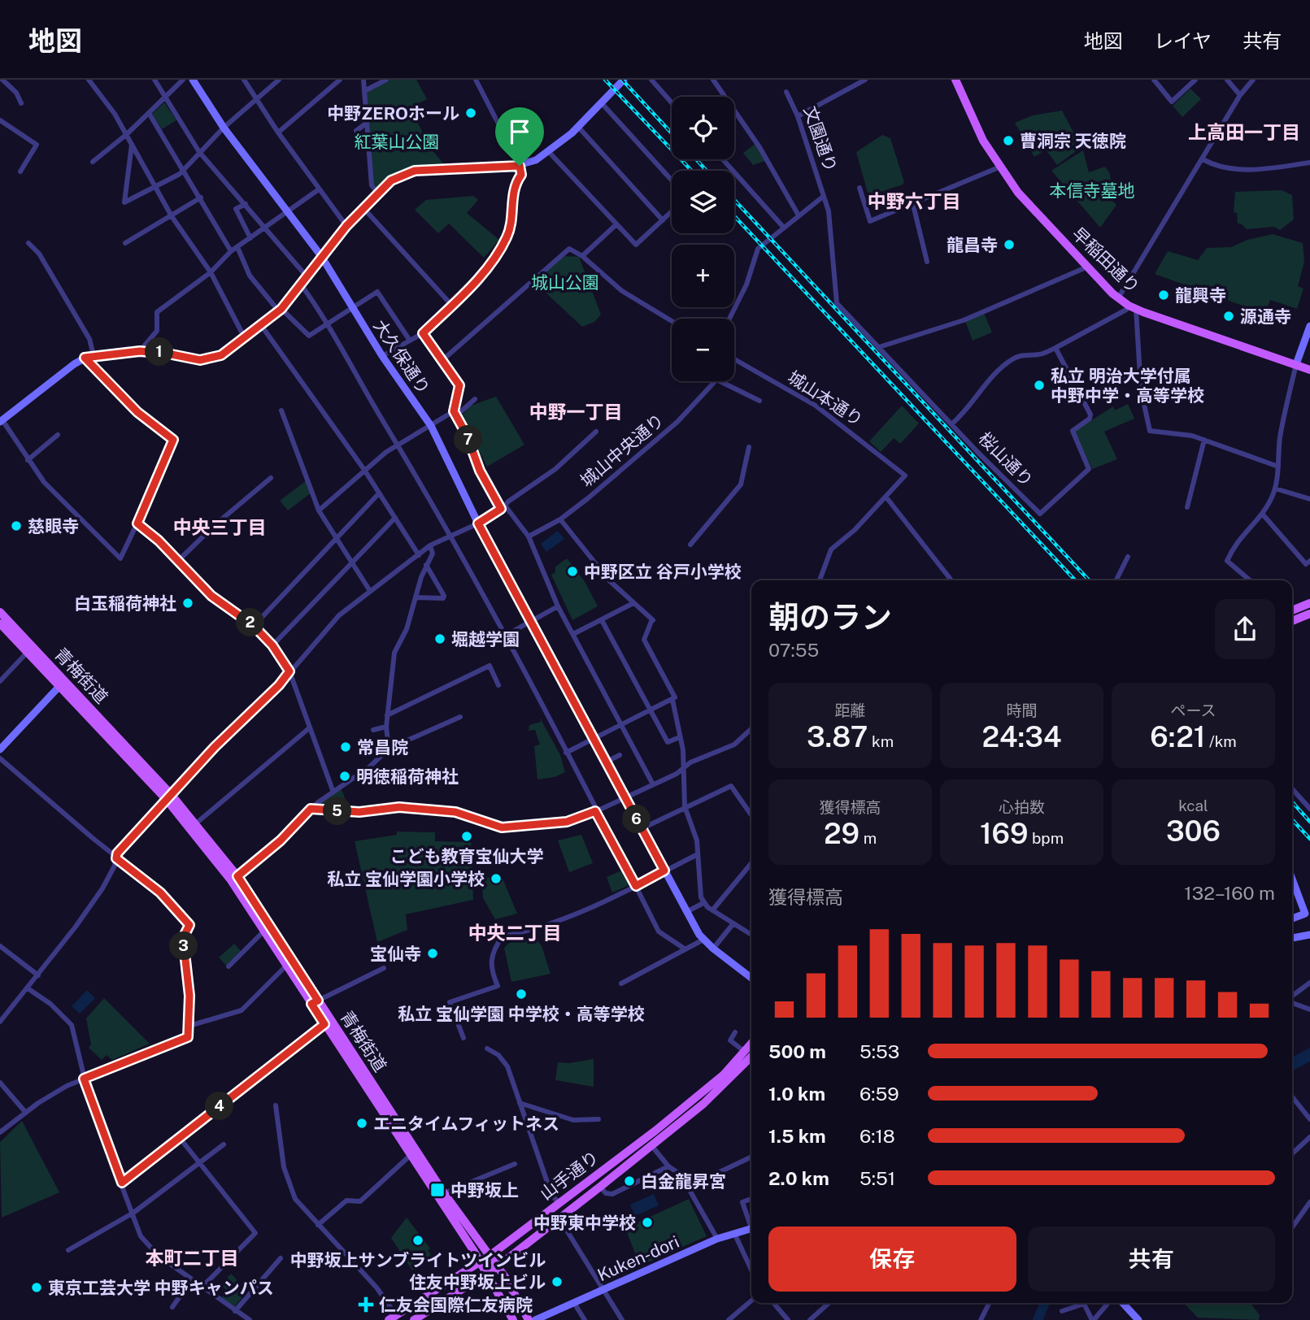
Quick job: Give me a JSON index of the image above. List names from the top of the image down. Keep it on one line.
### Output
{"streets":{"main road":["早稲田通り","青梅街道","山手通り"],"street":["文園通り","大久保通り","城山本通り","城山中央通り","桜山通り","Kuken-dori"]},"crossings":[["文園通り","桜山通り"],["青梅街道","山手通り"]],"districts":["上高田一丁目","中野六丁目","中野一丁目","中央三丁目","中央二丁目","本町二丁目"],"parks":["紅葉山公園","本信寺墓地","城山公園"],"places":{"other":["中野ZEROホール","曹洞宗 天徳院","龍昌寺","龍興寺","源通寺","私立 明治大学付属 中野中学・高等学校","慈眼寺","中野区立 谷戸小学校","白玉稲荷神社","堀越学園","常昌院","明徳稲荷神社","こども教育宝仙大学","私立 宝仙学園小学校","宝仙寺","私立 宝仙学園 中学校・高等学校","エニタイムフィットネス","白金龍昇宮","中野東中学校","中野坂上サンブライトツインビル","住友中野坂上ビル","東京工芸大学 中野キャンパス"],"transit":["中野坂上"],"health":["仁友会国際仁友病院"]},"page":{"header":"地図","nav":["地図","レイヤ","共有"],"map_buttons":["+","−"],"pins":["1","7","2","5","6","3","4"],"heading":["朝のラン","07:55"],"stats":[["距離","3.87 km"],["時間","24:34"],["ペース","6:21 /km"],["獲得標高","29 m"],["心拍数","169 bpm"],["kcal","306"]],"chart":["獲得標高","132–160 m"],"list":[{"name":"500 m","note":"5:53"},{"name":"1.0 km","note":"6:59"},{"name":"1.5 km","note":"6:18"},{"name":"2.0 km","note":"5:51"}],"buttons":["保存","共有"]}}
